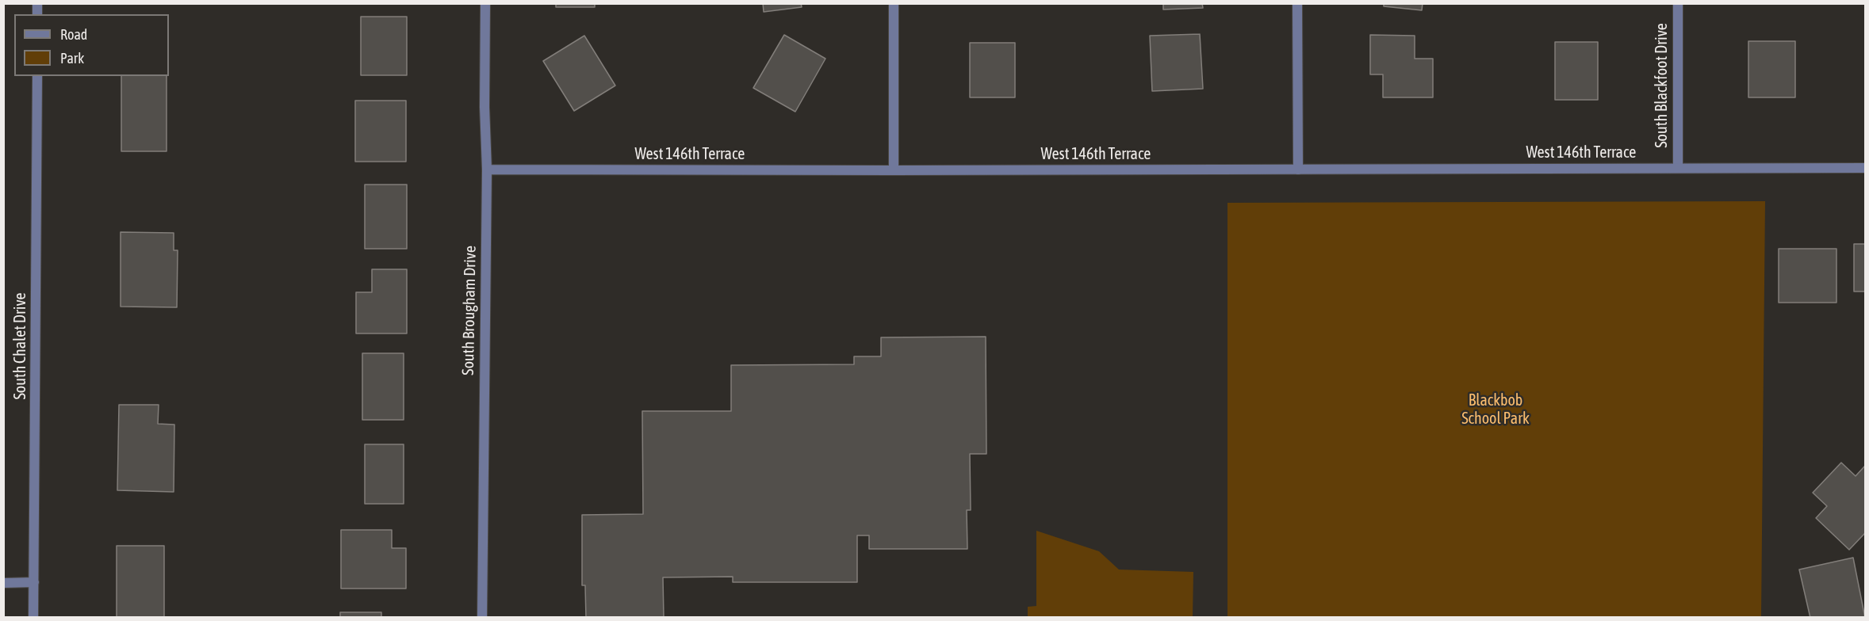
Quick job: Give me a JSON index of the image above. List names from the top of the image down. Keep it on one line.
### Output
{"streets":{"street":["South Blackfoot Drive","West 146th Terrace","South Brougham Drive","South Chalet Drive"]},"crossings":[["South Blackfoot Drive","West 146th Terrace"],["West 146th Terrace","South Brougham Drive"]],"parks":["Blackbob School Park"],"legend":["Road","Park"]}
